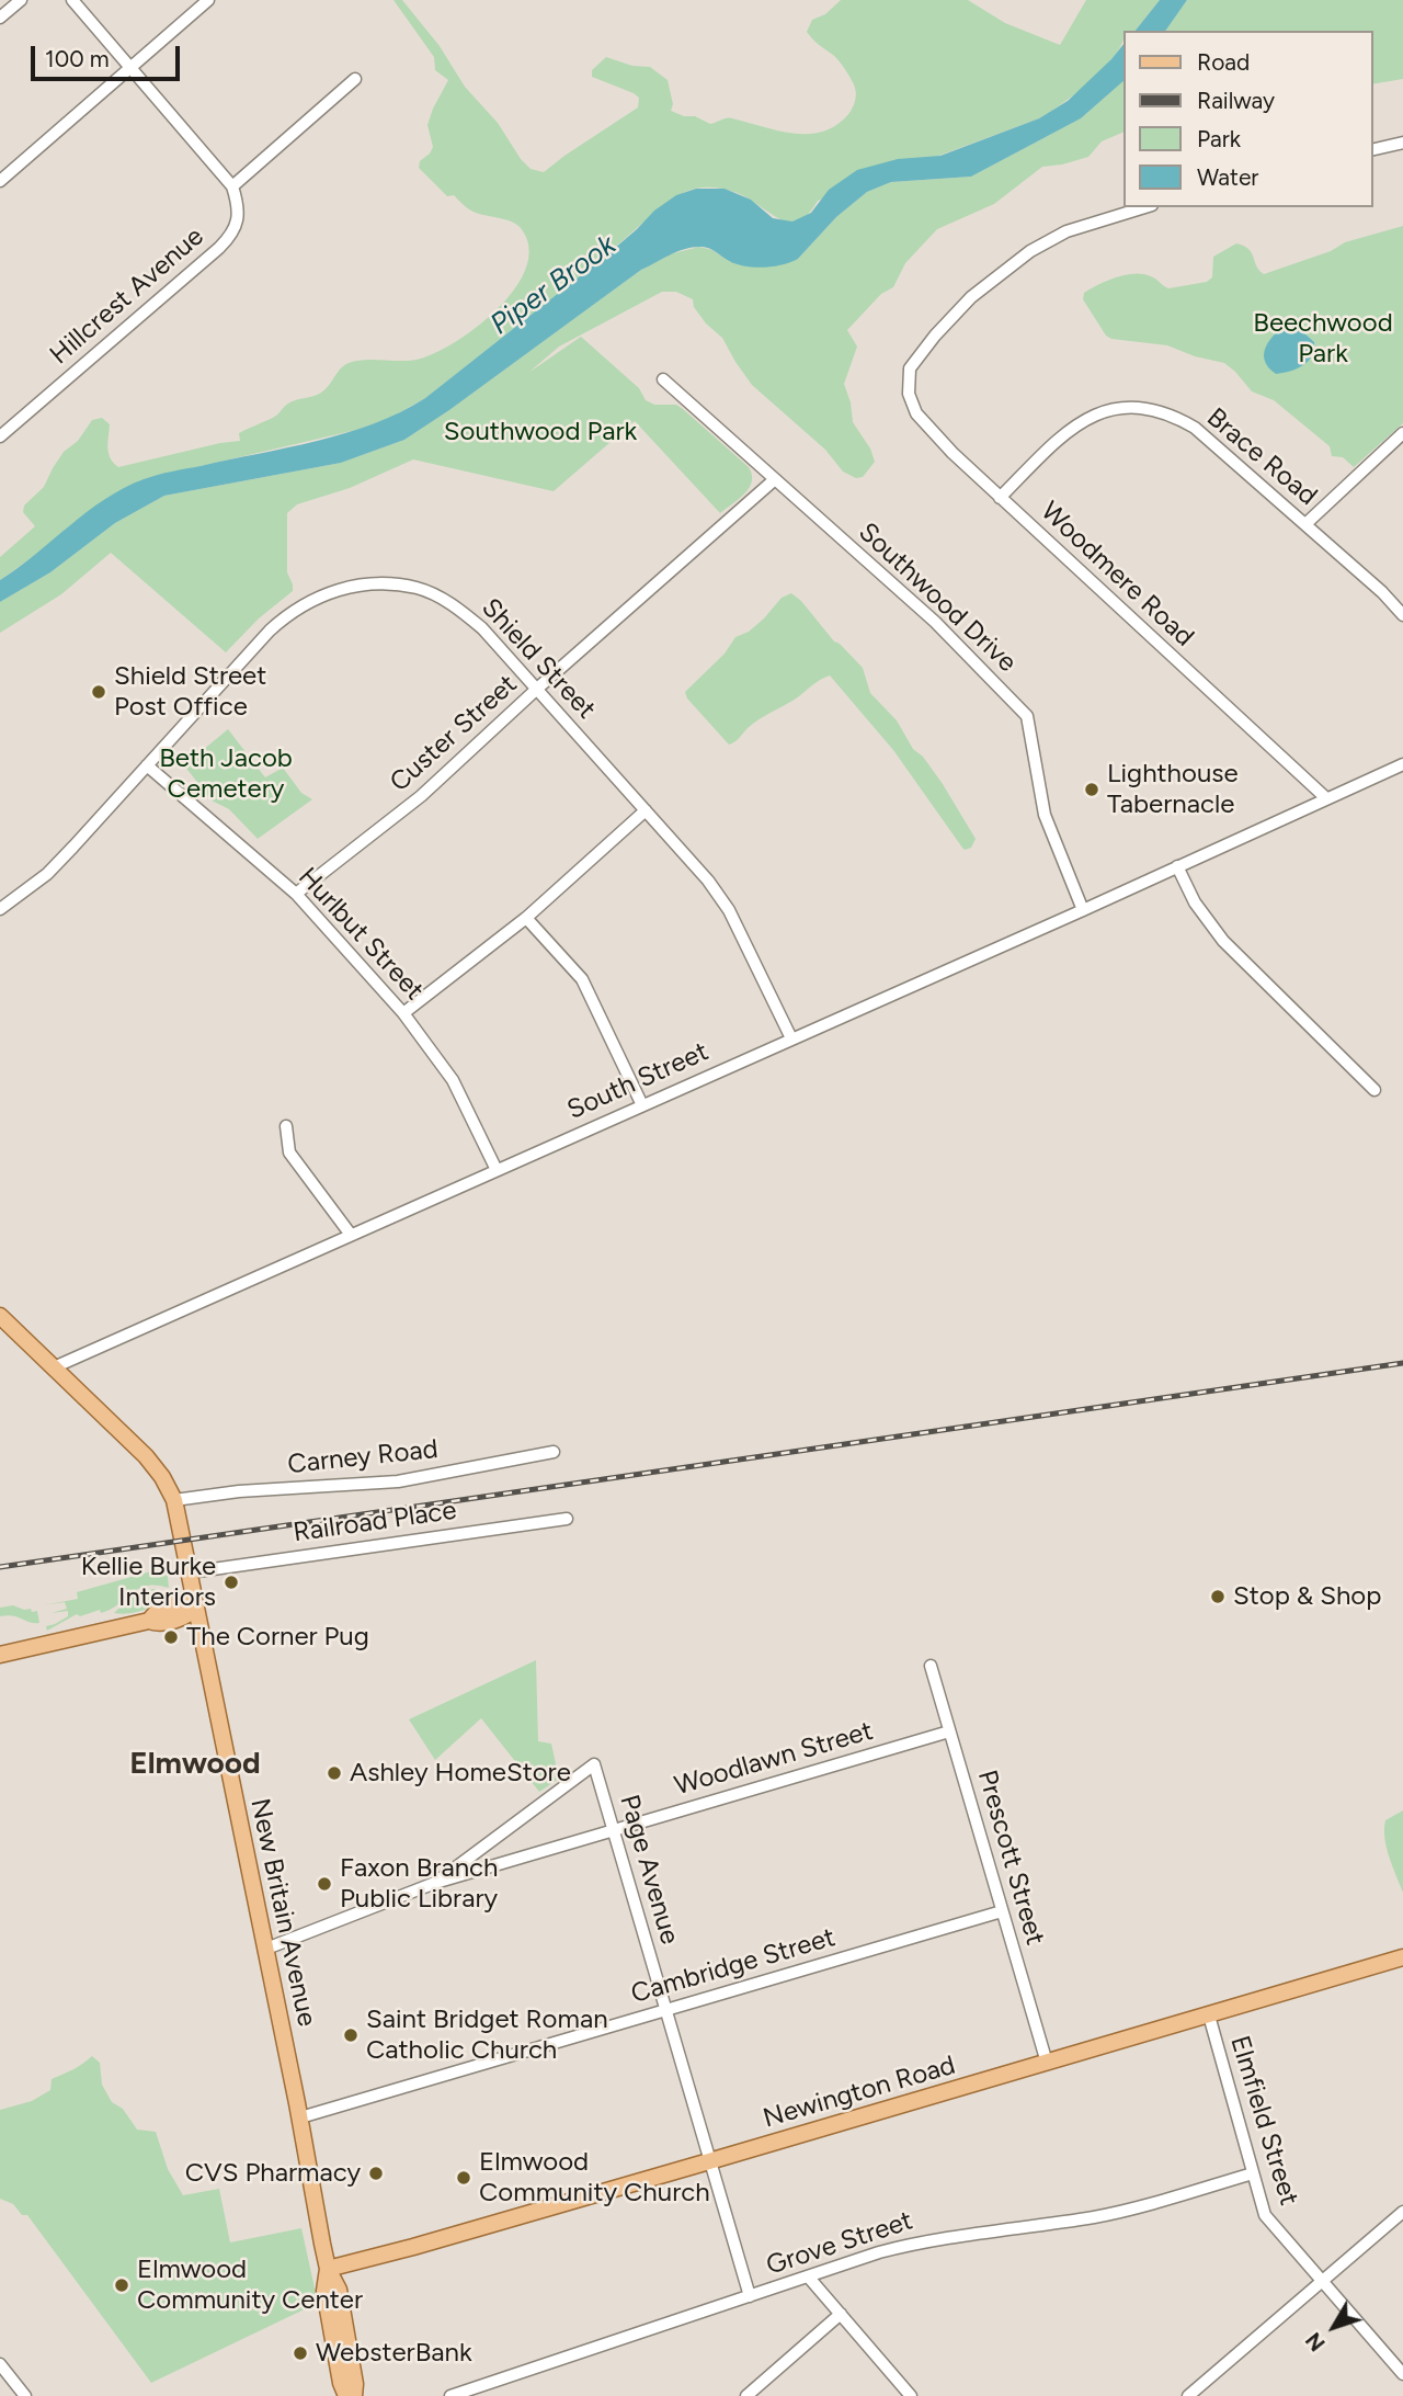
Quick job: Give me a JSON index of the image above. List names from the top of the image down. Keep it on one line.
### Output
{"streets":{"main road":["New Britain Avenue","Newington Road"],"street":["Hillcrest Avenue","Brace Road","Woodmere Road","Southwood Drive","Shield Street","Custer Street","Hurlbut Street","South Street","Carney Road","Railroad Place","Woodlawn Street","Prescott Street","Page Avenue","Cambridge Street","Elmfield Street","Grove Street"]},"crossings":[["Brace Road","Woodmere Road"],["Woodmere Road","South Street"],["Southwood Drive","Custer Street"],["Southwood Drive","South Street"],["Shield Street","Custer Street"],["Shield Street","Hurlbut Street"],["Shield Street","South Street"],["Custer Street","Hurlbut Street"],["Hurlbut Street","South Street"],["South Street","New Britain Avenue"],["Carney Road","New Britain Avenue"],["Railroad Place","New Britain Avenue"],["Woodlawn Street","Prescott Street"],["Woodlawn Street","Page Avenue"],["Woodlawn Street","New Britain Avenue"],["Prescott Street","Cambridge Street"],["Prescott Street","Newington Road"],["Page Avenue","Cambridge Street"],["Page Avenue","Newington Road"],["Page Avenue","Grove Street"],["New Britain Avenue","Cambridge Street"],["New Britain Avenue","Newington Road"],["Newington Road","Elmfield Street"],["Elmfield Street","Grove Street"]],"districts":["Elmwood"],"water":["Piper Brook"],"parks":["Beechwood Park","Southwood Park","Beth Jacob Cemetery"],"places":["Shield Street Post Office","Lighthouse Tabernacle","Kellie Burke Interiors","Stop & Shop","The Corner Pug","Ashley HomeStore","Faxon Branch Public Library","Saint Bridget Roman Catholic Church","CVS Pharmacy","Elmwood Community Church","Elmwood Community Center","WebsterBank"],"legend":["Road","Railway","Park","Water"],"scale_bar":"100 m","north":"bottom left"}
